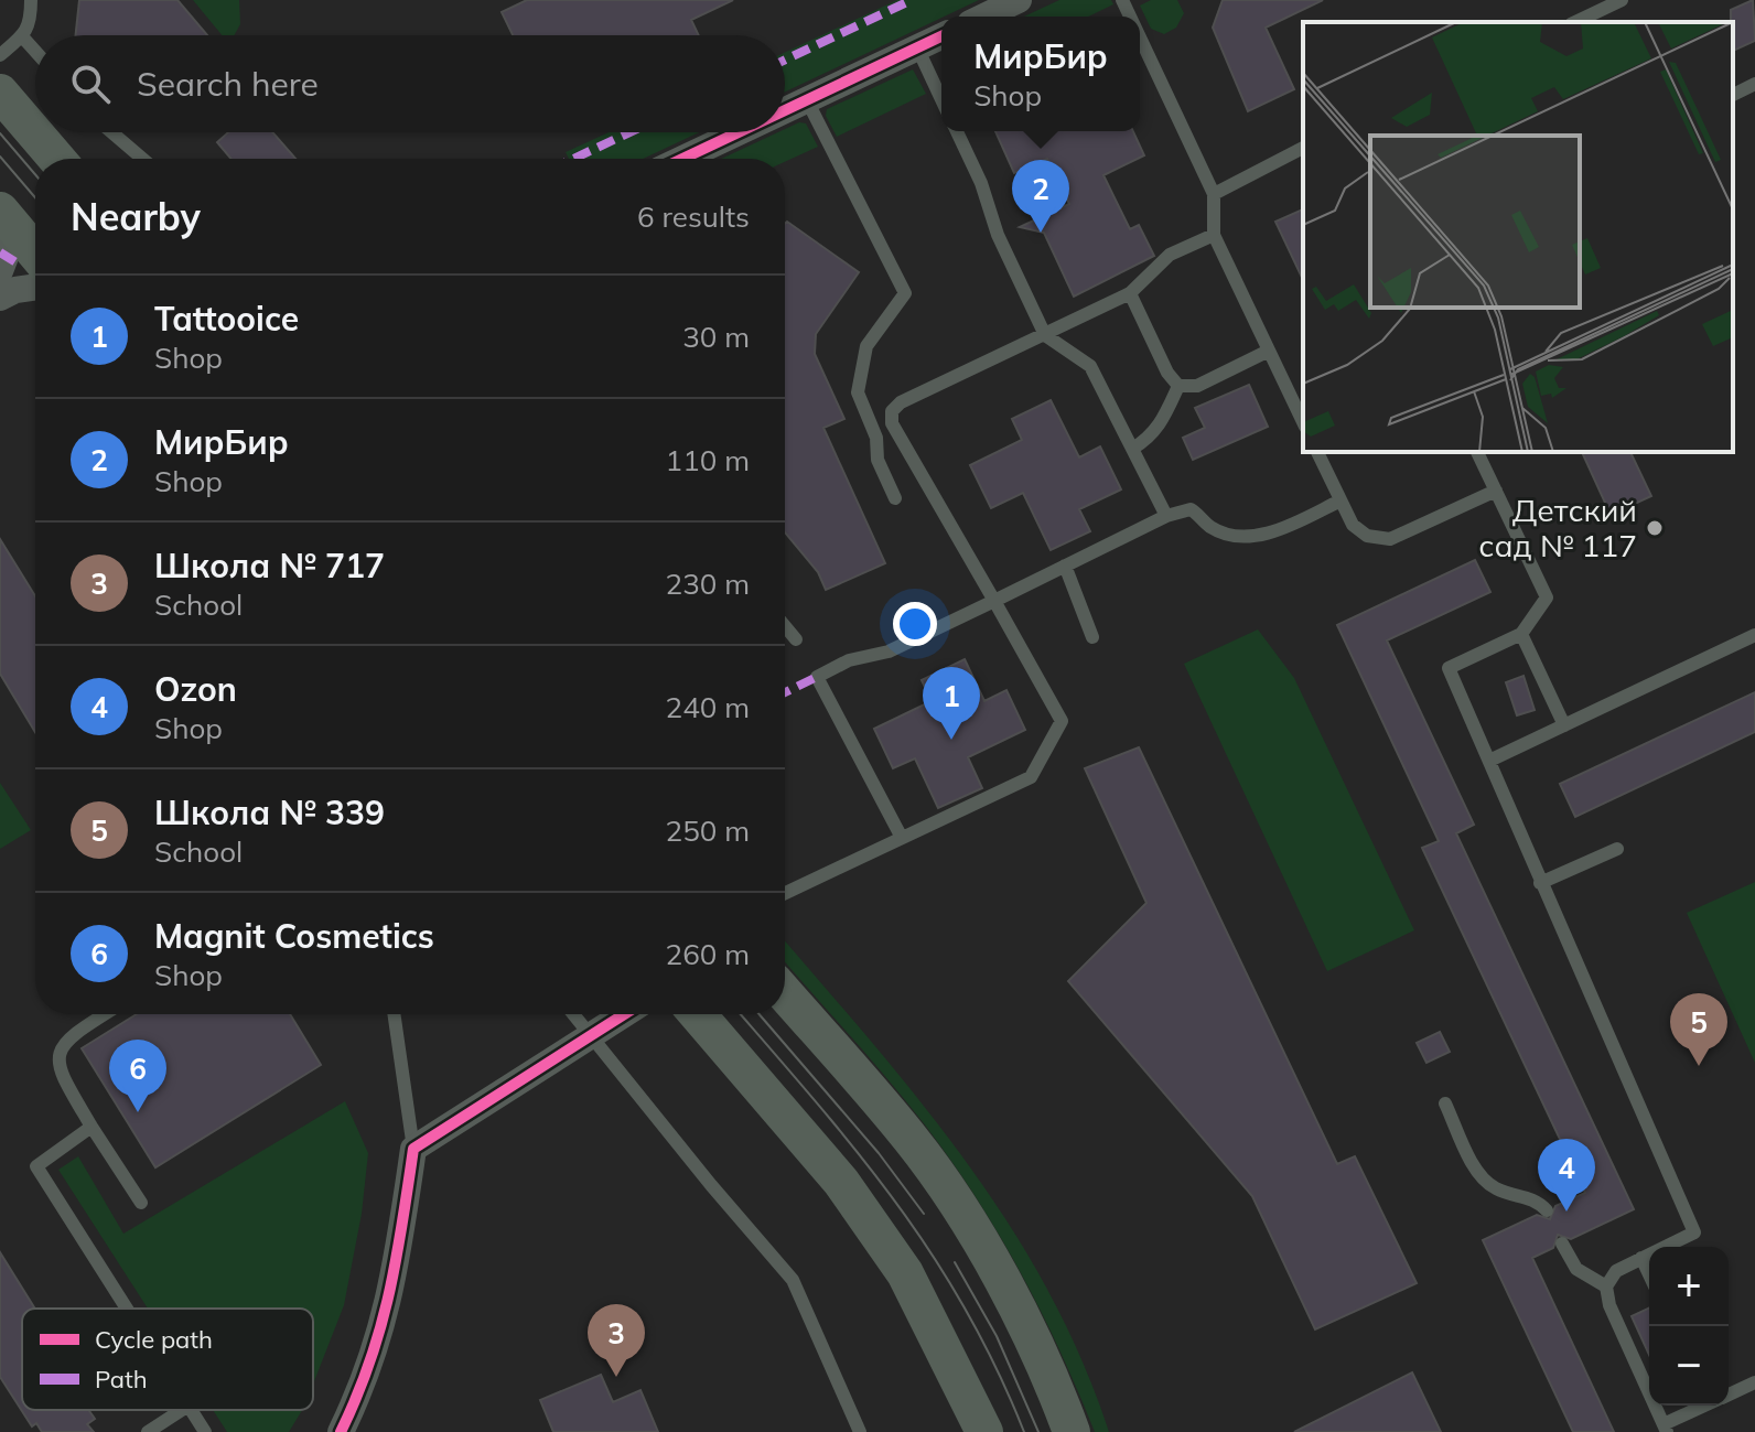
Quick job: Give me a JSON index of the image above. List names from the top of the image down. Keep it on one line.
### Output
{"places":["Детский сад № 117"],"legend":["Cycle path","Path"],"page":{"popup":["МирБир","Shop"],"search":"Search here","heading":["Nearby","6 results"],"pins":["2","1","5","6","4","3"],"list":[{"mark":"1","name":"Tattooice","note":"Shop","value":"30 m"},{"mark":"2","name":"МирБир","note":"Shop","value":"110 m"},{"mark":"3","name":"Школа № 717","note":"School","value":"230 m"},{"mark":"4","name":"Ozon","note":"Shop","value":"240 m"},{"mark":"5","name":"Школа № 339","note":"School","value":"250 m"},{"mark":"6","name":"Magnit Cosmetics","note":"Shop","value":"260 m"}],"map_buttons":["+","−"]}}
